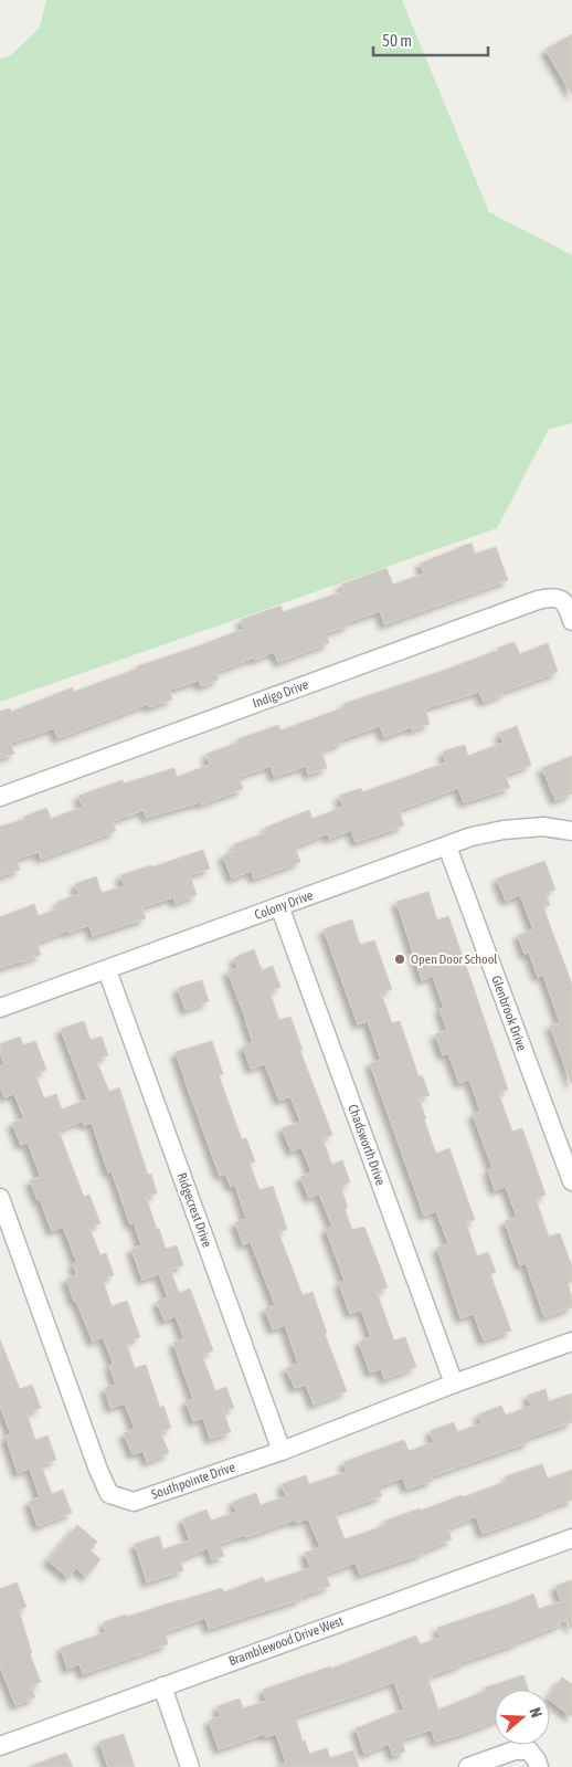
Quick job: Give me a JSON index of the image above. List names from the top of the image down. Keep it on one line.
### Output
{"streets":{"street":["Indigo Drive","Colony Drive","Glenbrook Drive","Chadsworth Drive","Ridgecrest Drive","Southpointe Drive","Bramblewood Drive West"]},"crossings":[["Colony Drive","Glenbrook Drive"],["Colony Drive","Chadsworth Drive"],["Colony Drive","Ridgecrest Drive"],["Chadsworth Drive","Southpointe Drive"],["Ridgecrest Drive","Southpointe Drive"]],"places":["Open Door School"],"scale_bar":"50 m","north":"right"}
